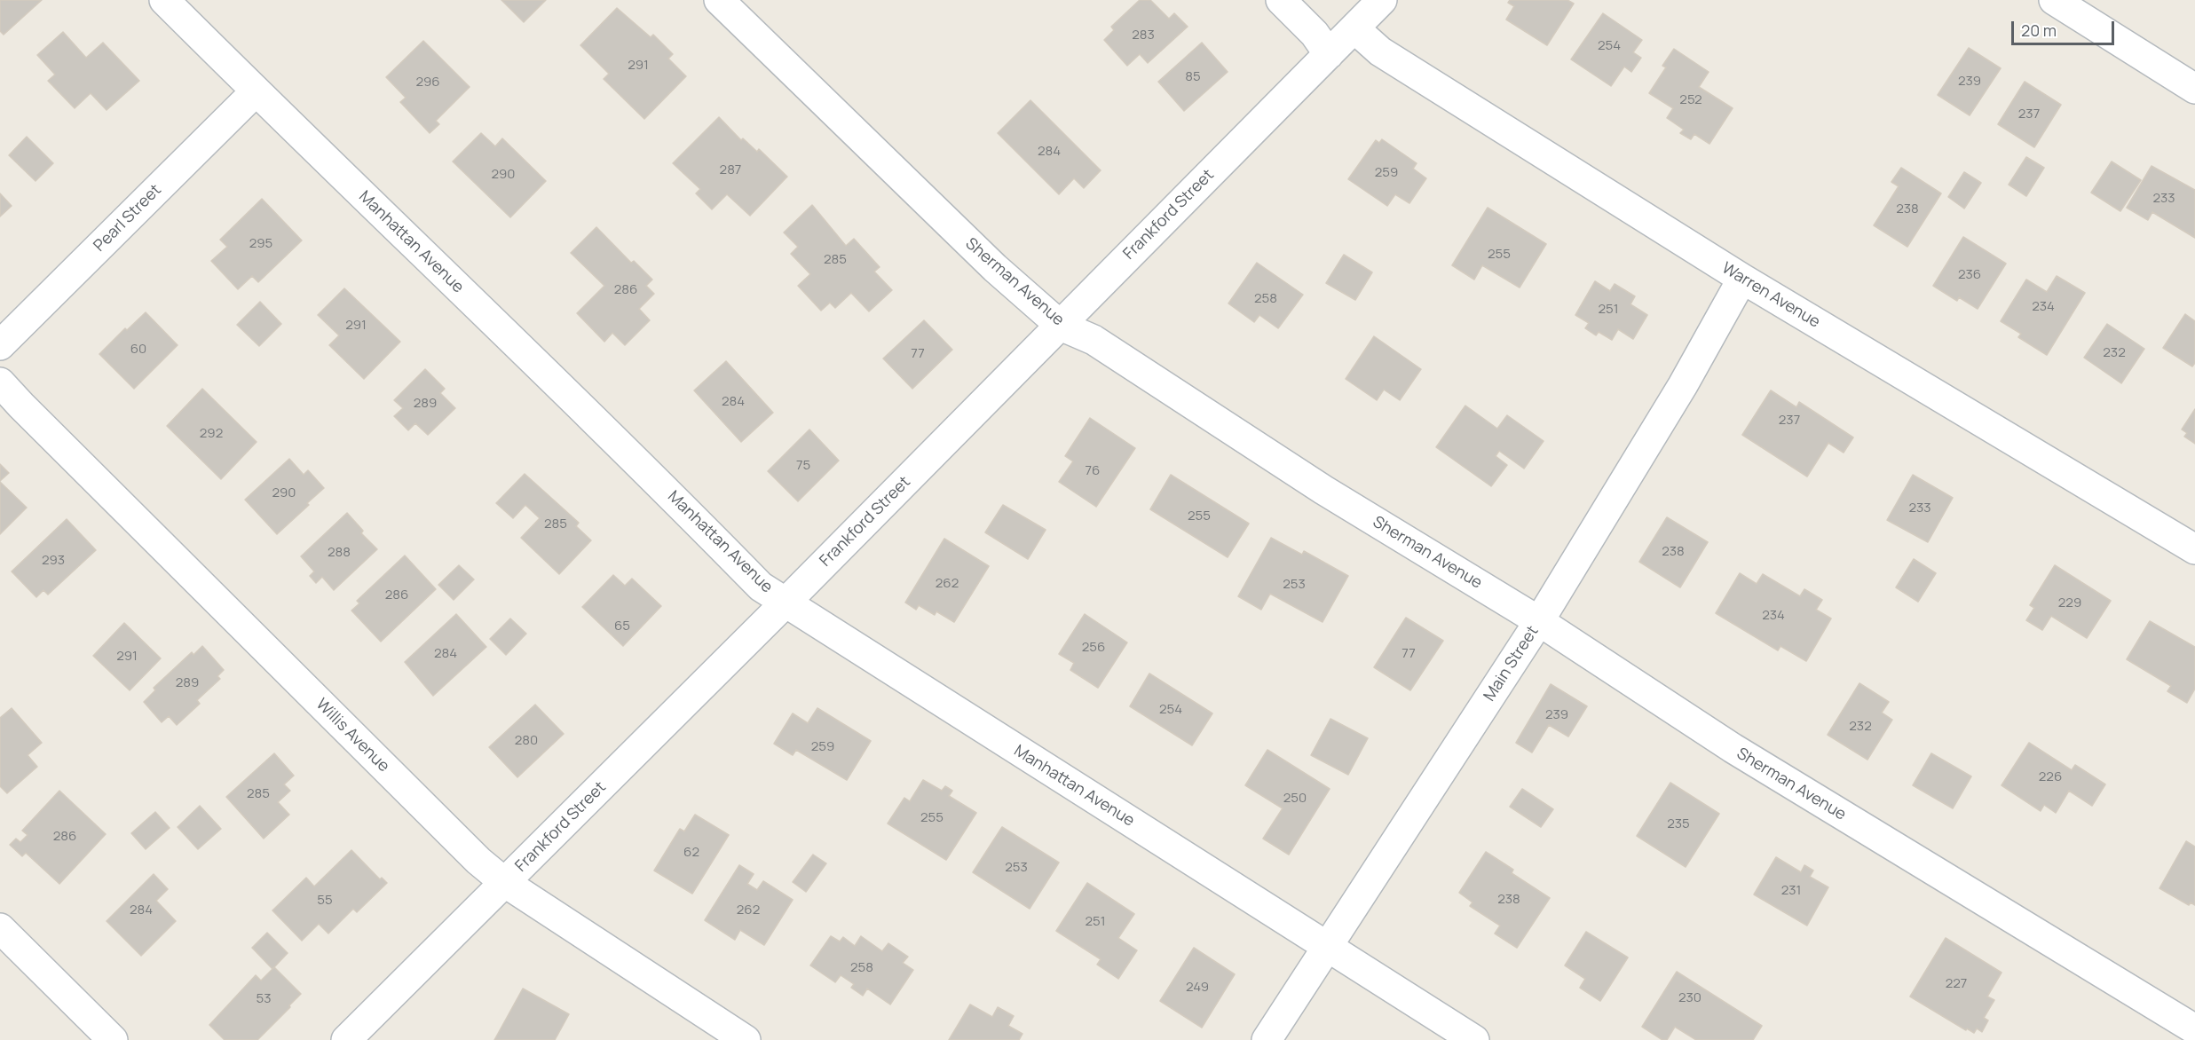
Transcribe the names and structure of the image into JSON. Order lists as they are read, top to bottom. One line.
{"streets":{"street":["Frankford Street","Pearl Street","Manhattan Avenue","Sherman Avenue","Warren Avenue","Main Street","Willis Avenue"]},"crossings":[["Frankford Street","Manhattan Avenue"],["Frankford Street","Sherman Avenue"],["Frankford Street","Warren Avenue"],["Frankford Street","Willis Avenue"],["Pearl Street","Manhattan Avenue"],["Manhattan Avenue","Main Street"],["Sherman Avenue","Main Street"],["Warren Avenue","Main Street"]],"house_numbers":["283","254","291","85","239","296","252","237","284","287","259","290","233","238","295","255","285","236","286","258","234","251","291","60","232","77","284","289","237","292","75","76","290","233","255","285","238","288","293","262","253","286","229","234","65","256","284","77","291","289","254","239","232","280","259","226","285","250","255","235","286","62","253","231","238","55","284","262","251","258","227","249","230","53"],"scale_bar":"20 m"}
